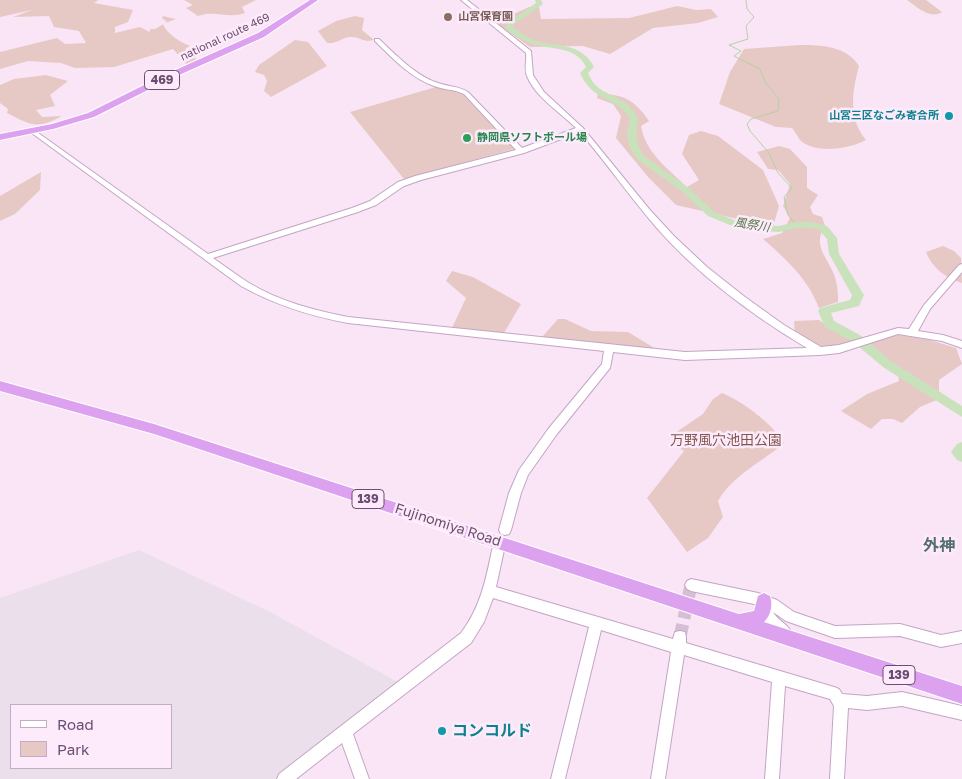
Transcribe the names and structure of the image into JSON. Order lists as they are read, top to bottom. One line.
{"streets":{"highway":["national route 469","469","139","Fujinomiya Road"]},"crossings":[["139","Fujinomiya Road"]],"districts":["外神"],"water":["風祭川"],"parks":["万野風穴池田公園"],"places":["山宮保育園","山宮三区なごみ寄合所","静岡県ソフトボール場","コンコルド"],"legend":["Road","Park"]}
